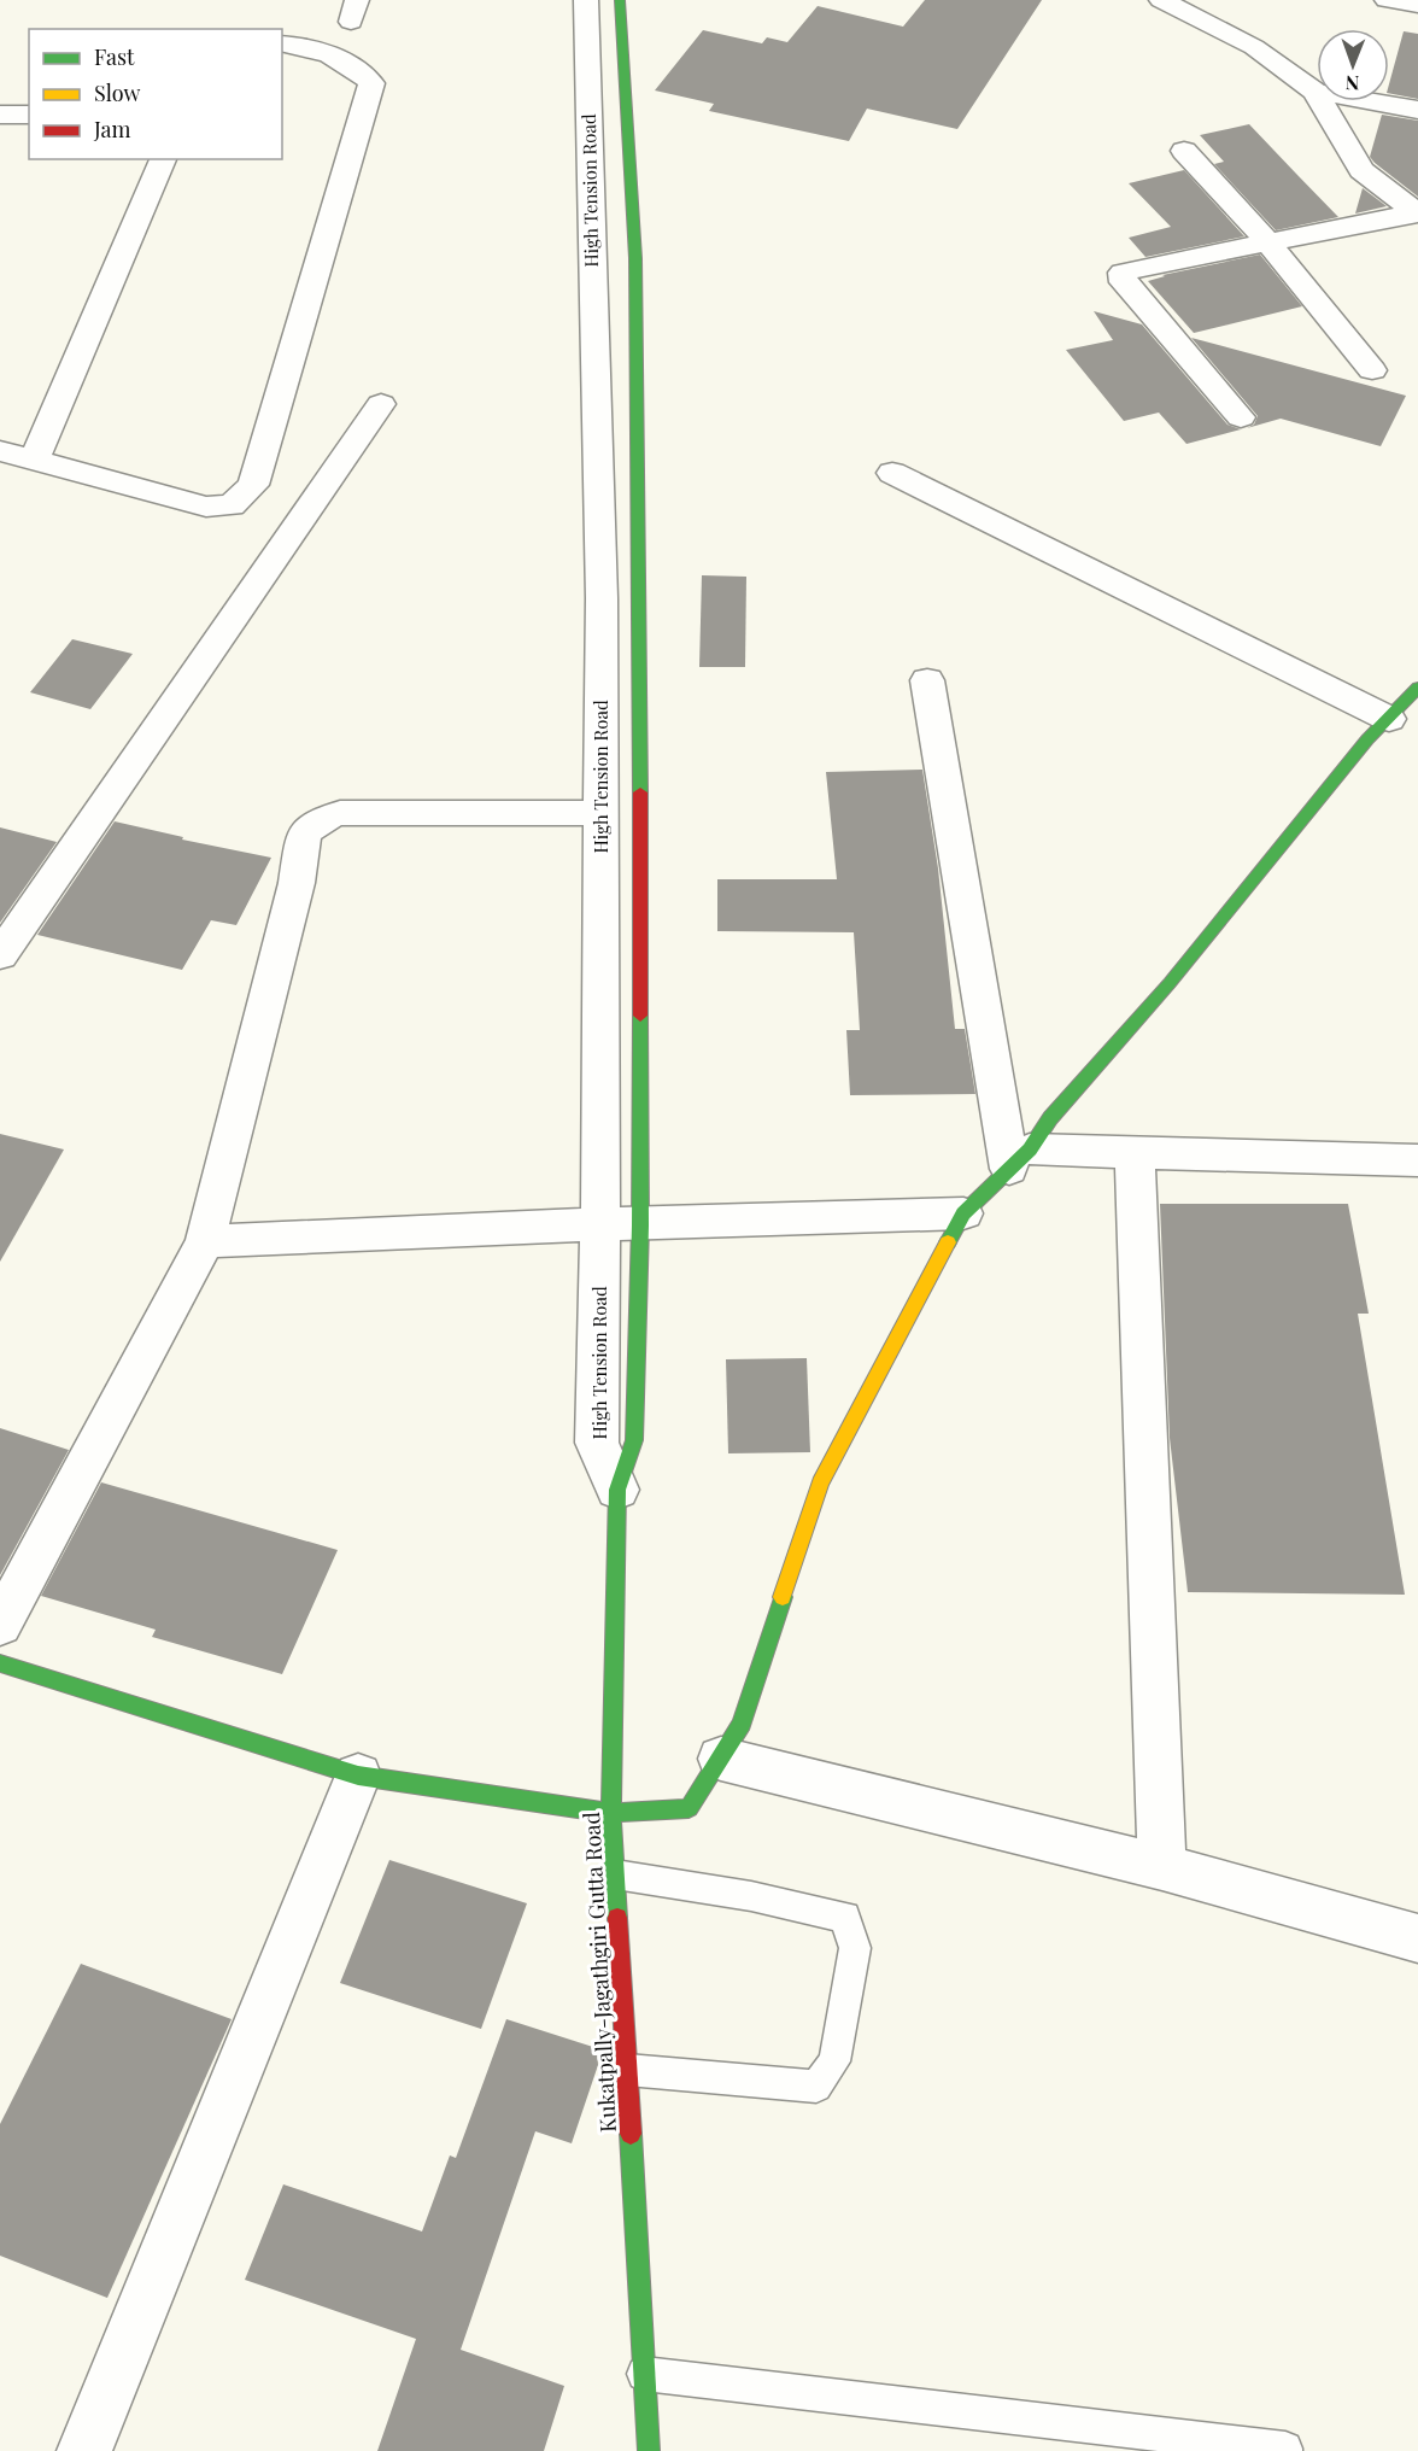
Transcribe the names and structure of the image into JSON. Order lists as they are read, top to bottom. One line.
{"streets":{"street":["High Tension Road","Kukatpally-Jagathgiri Gutta Road"]},"crossings":[["High Tension Road","Kukatpally-Jagathgiri Gutta Road"]],"legend":["Fast","Slow","Jam"],"north":"bottom"}
